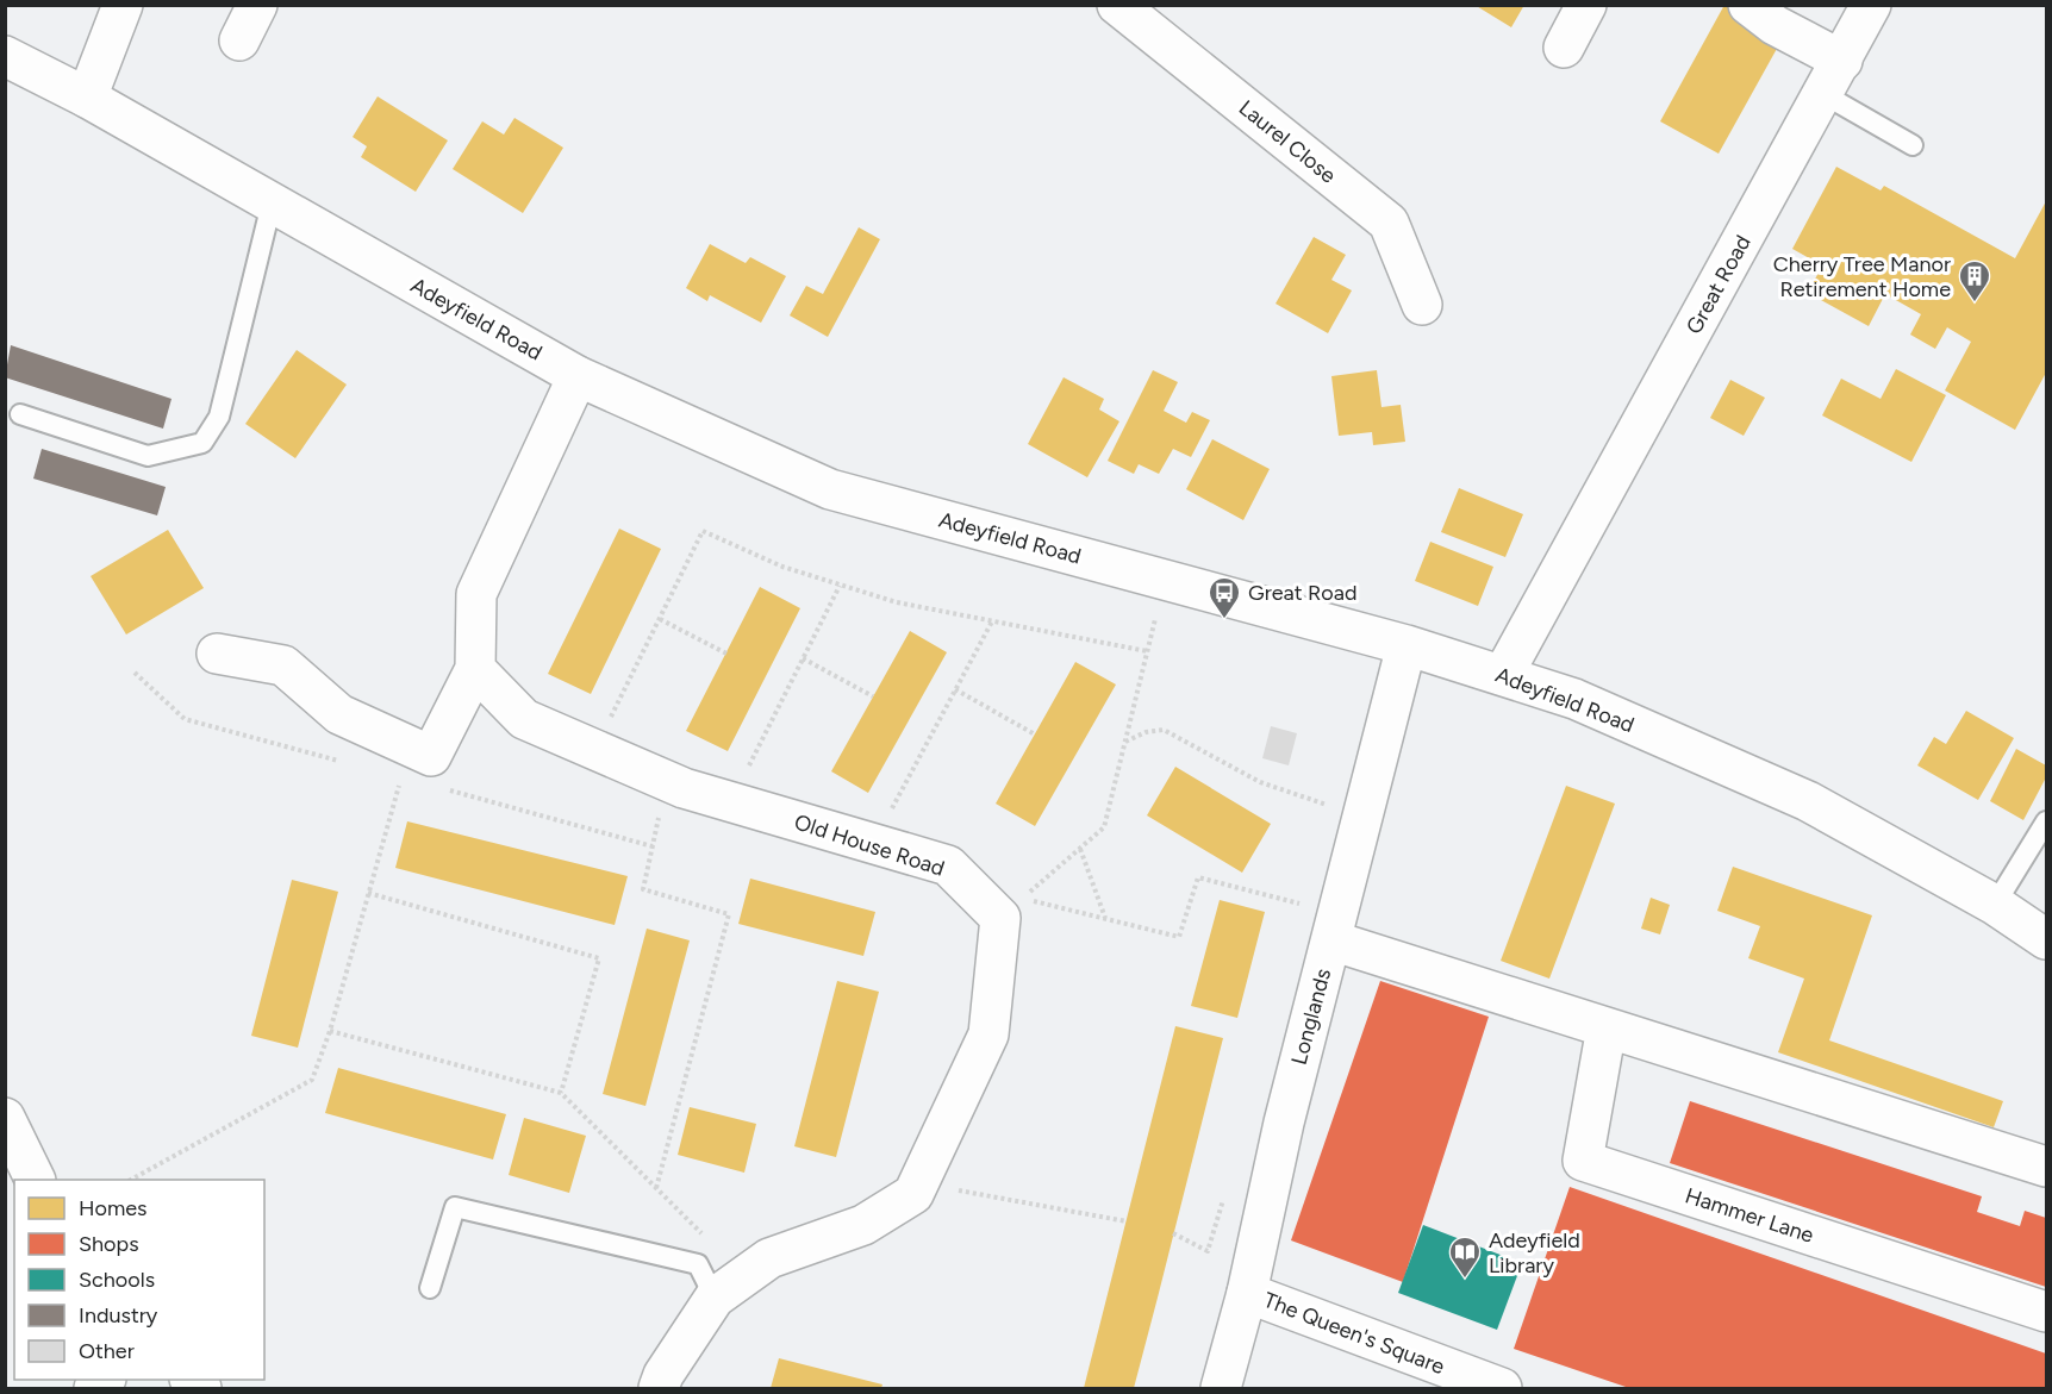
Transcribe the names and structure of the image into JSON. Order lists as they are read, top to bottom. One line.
{"streets":{"street":["Laurel Close","Great Road","Adeyfield Road","Old House Road","Longlands","Hammer Lane","The Queen's Square"]},"crossings":[["Great Road","Adeyfield Road"],["Adeyfield Road","Longlands"],["Longlands","The Queen's Square"]],"places":{"building":["Cherry Tree Manor Retirement Home"],"bus stop":["Great Road"],"library":["Adeyfield Library"]},"legend":["Homes","Shops","Schools","Industry","Other"]}
